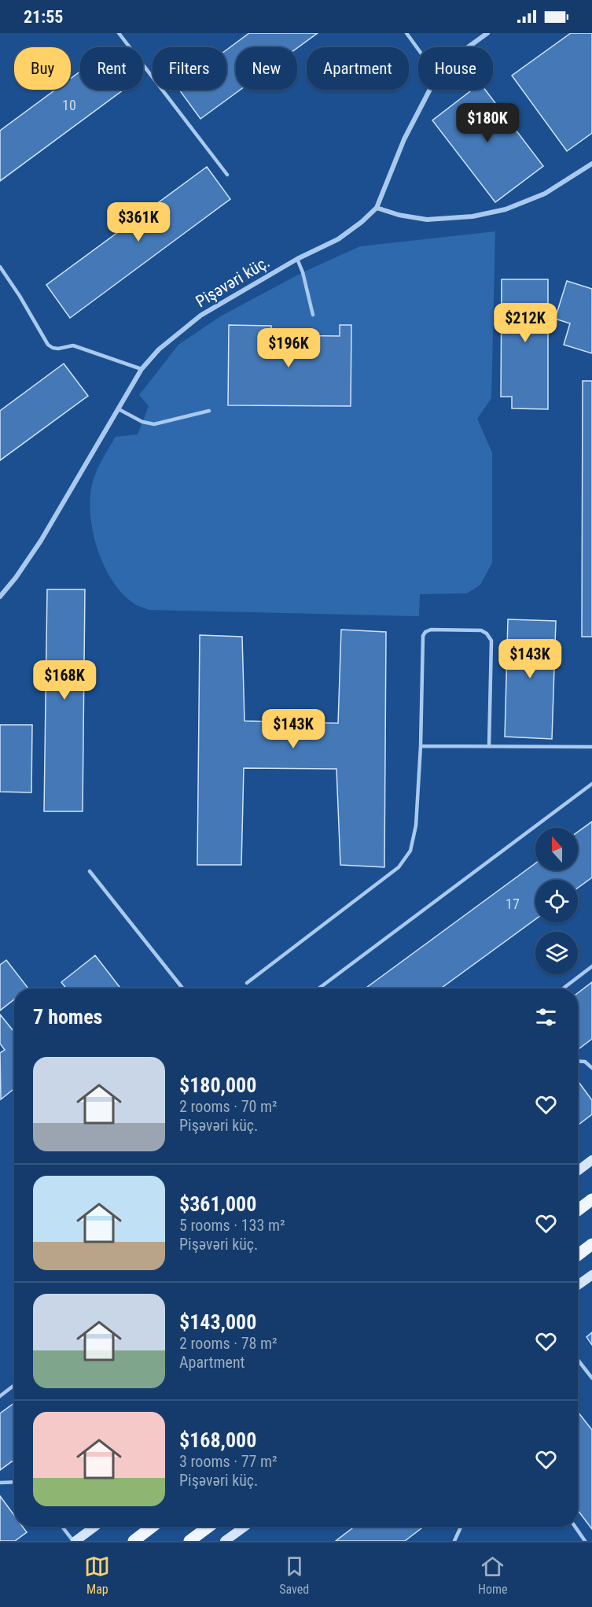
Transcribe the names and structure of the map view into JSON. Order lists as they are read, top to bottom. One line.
{"streets":{"street":["Pişəvəri küç."]},"house_numbers":["10","17"],"north":"top","page":{"status":"21:55","chip":["Buy","Rent","Filters","New","Apartment","House"],"price":["$180K","$361K","$212K","$196K","$143K","$168K","$143K"],"heading":"7 homes","list":[{"name":"$180,000","note":"2 rooms · 70 m² · Pişəvəri küç."},{"name":"$361,000","note":"5 rooms · 133 m² · Pişəvəri küç."},{"name":"$143,000","note":"2 rooms · 78 m² · Apartment"},{"name":"$168,000","note":"3 rooms · 77 m² · Pişəvəri küç."}],"tabs":["Map","Saved","Home"]}}
